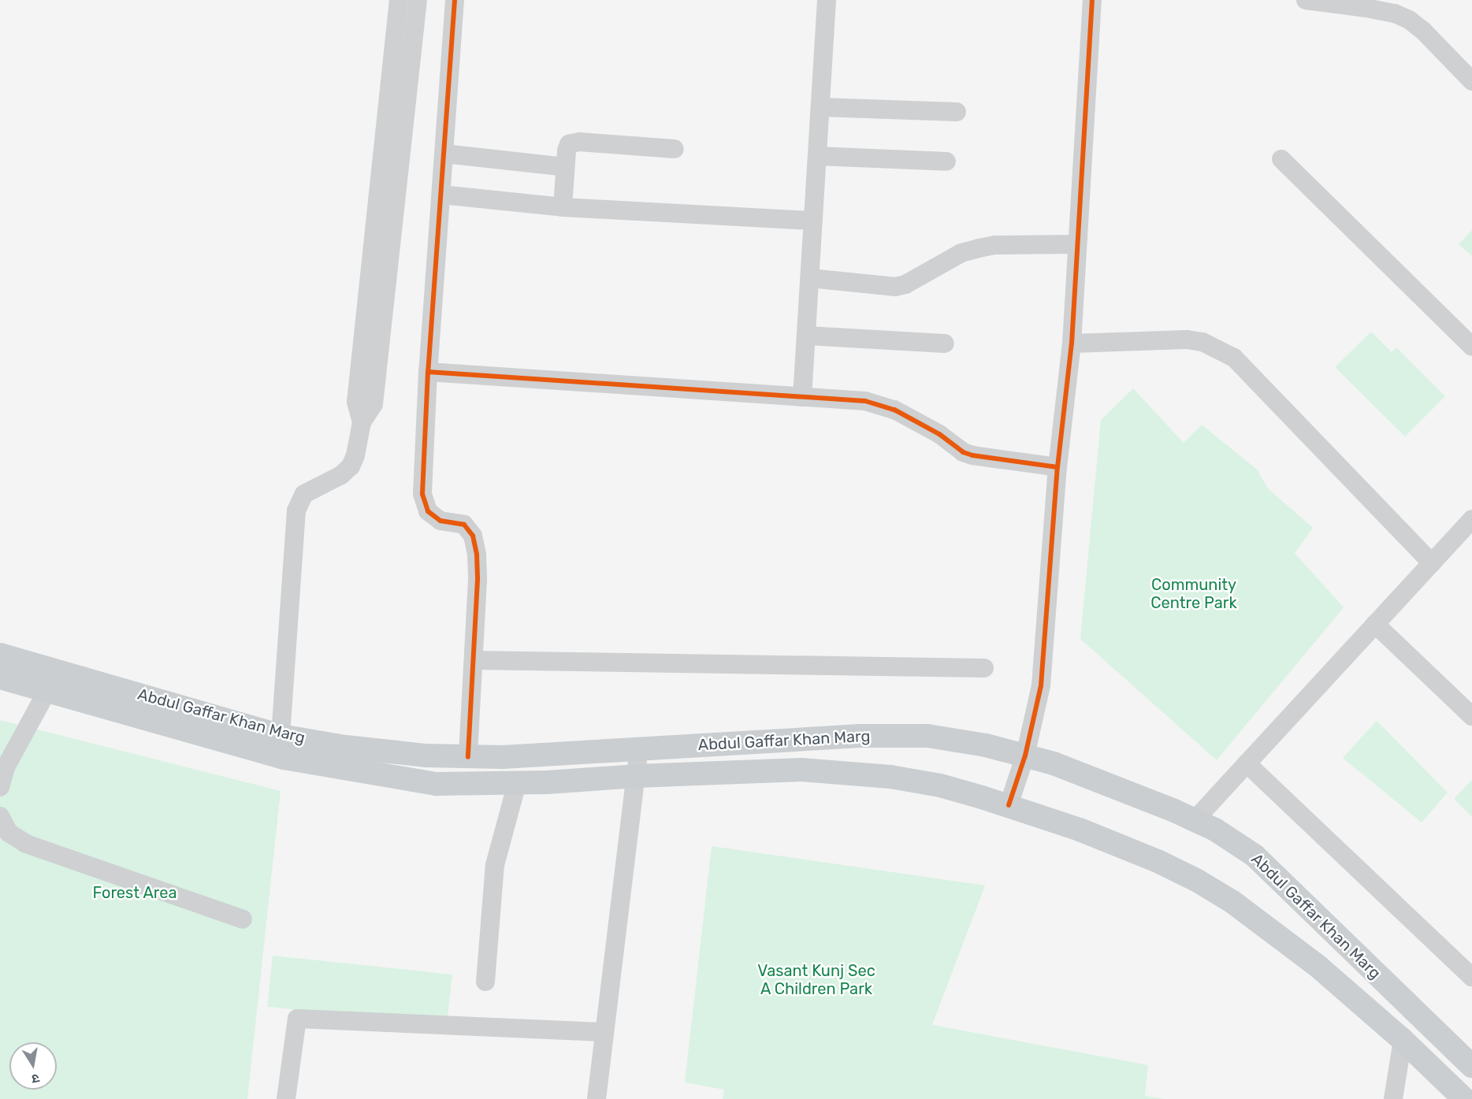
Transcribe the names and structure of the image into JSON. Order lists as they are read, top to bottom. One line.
{"streets":{"main road":["Abdul Gaffar Khan Marg"]},"parks":["Community Centre Park","Forest Area","Vasant Kunj Sec A Children Park"],"north":"bottom"}
